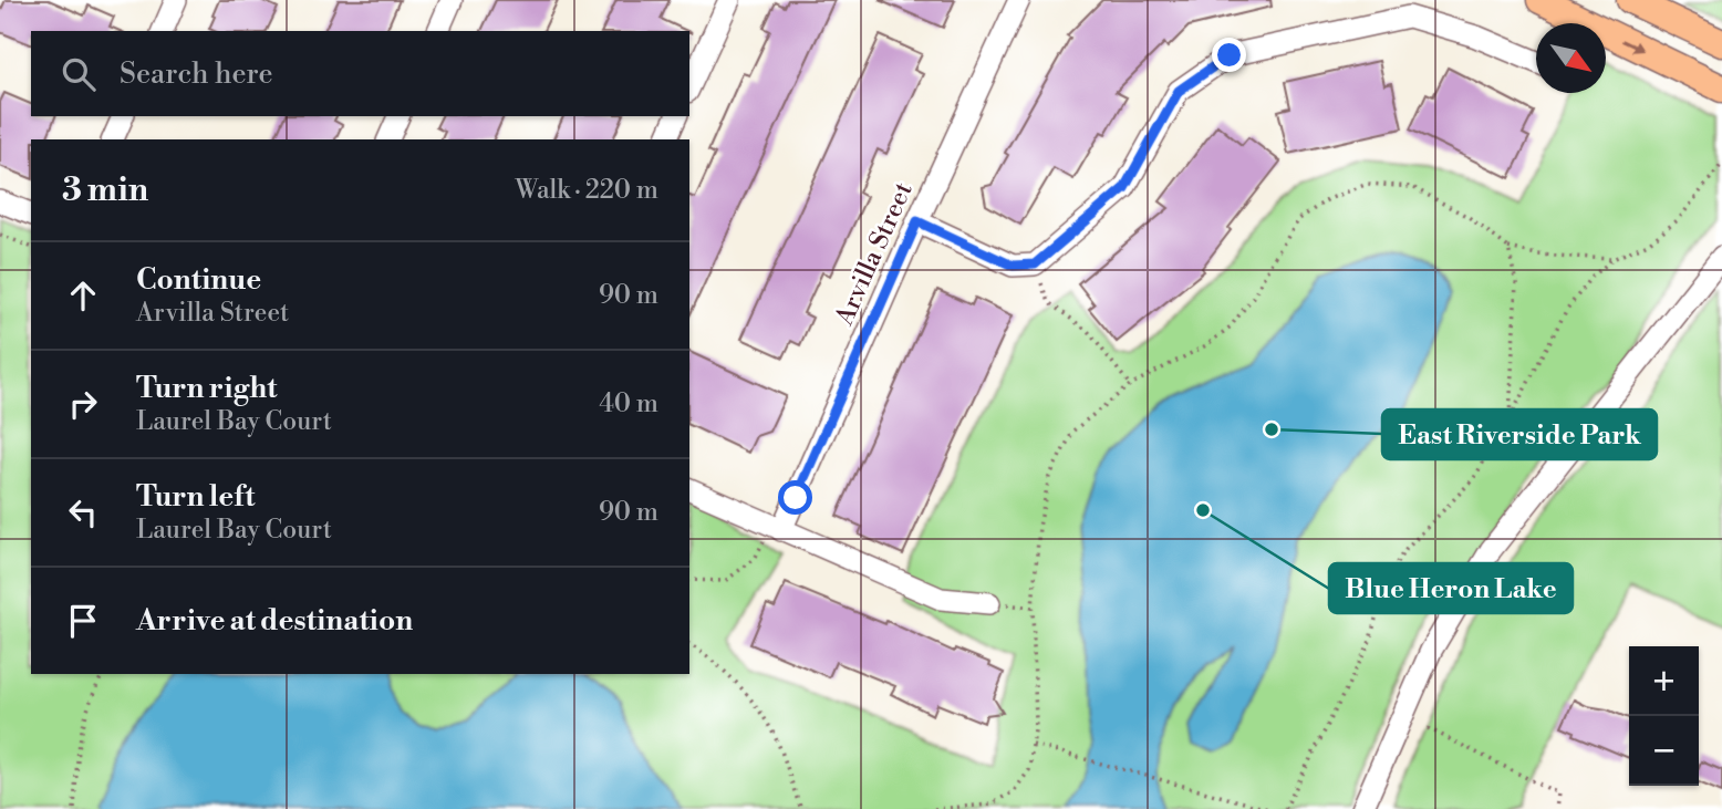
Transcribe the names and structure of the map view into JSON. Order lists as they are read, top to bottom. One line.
{"streets":{"street":["Arvilla Street"]},"places":["East Riverside Park","Blue Heron Lake"],"north":"bottom right","page":{"search":"Search here","heading":["3 min","Walk · 220 m"],"list":[["Continue","Arvilla Street","90 m"],["Turn right","Laurel Bay Court","40 m"],["Turn left","Laurel Bay Court","90 m"],"Arrive at destination"],"map_buttons":["+","−"]}}
